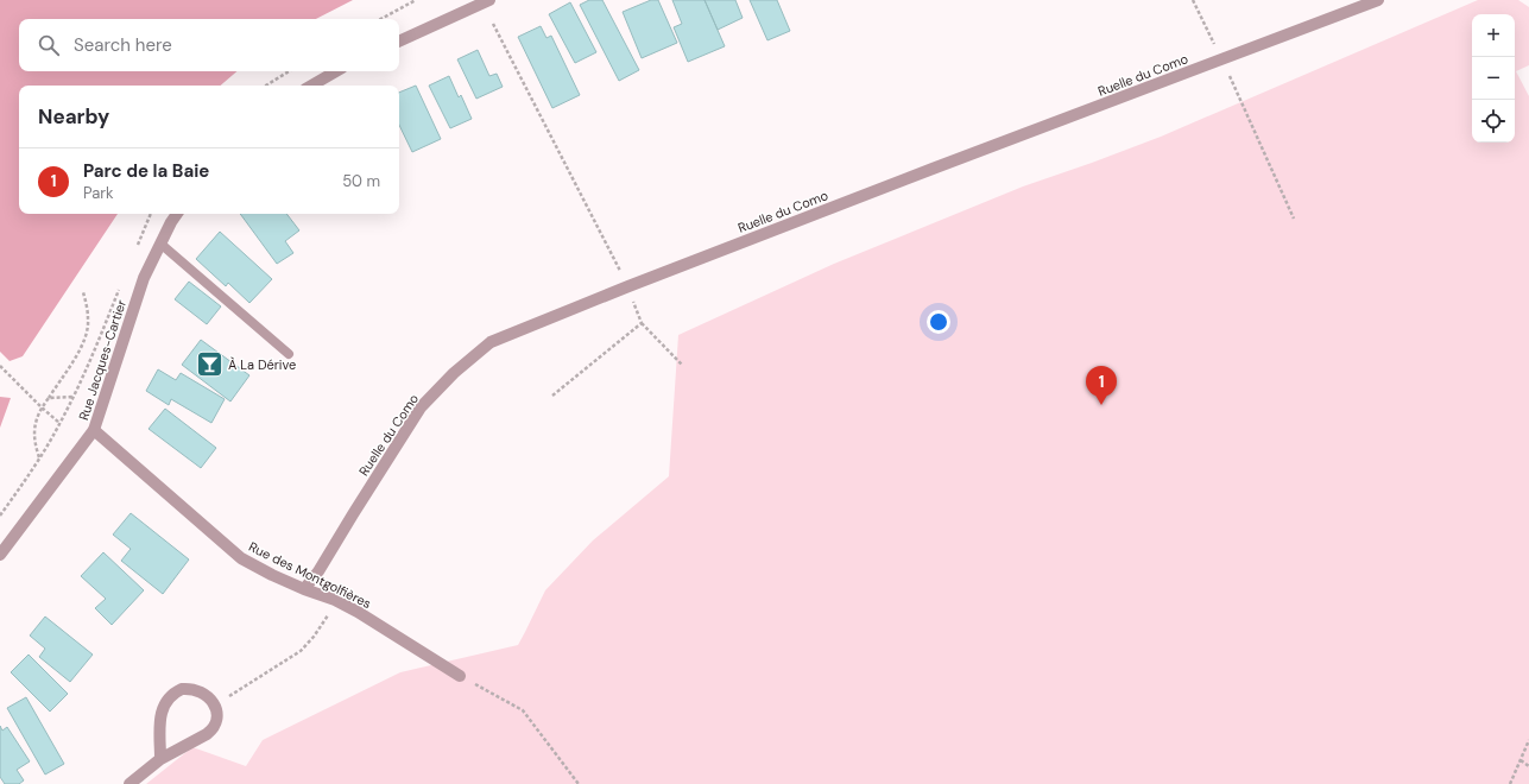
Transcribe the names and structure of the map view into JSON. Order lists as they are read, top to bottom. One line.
{"streets":{"street":["Ruelle du Como","Rue Jacques-Cartier","Rue des Montgolfières"]},"crossings":[["Ruelle du Como","Rue des Montgolfières"],["Rue Jacques-Cartier","Rue des Montgolfières"]],"places":{"bar":["À La Dérive"]},"page":{"map_buttons":["+","−"],"search":"Search here","heading":"Nearby","list":[{"mark":"1","name":"Parc de la Baie","note":"Park","value":"50 m"}],"pins":"1"}}
